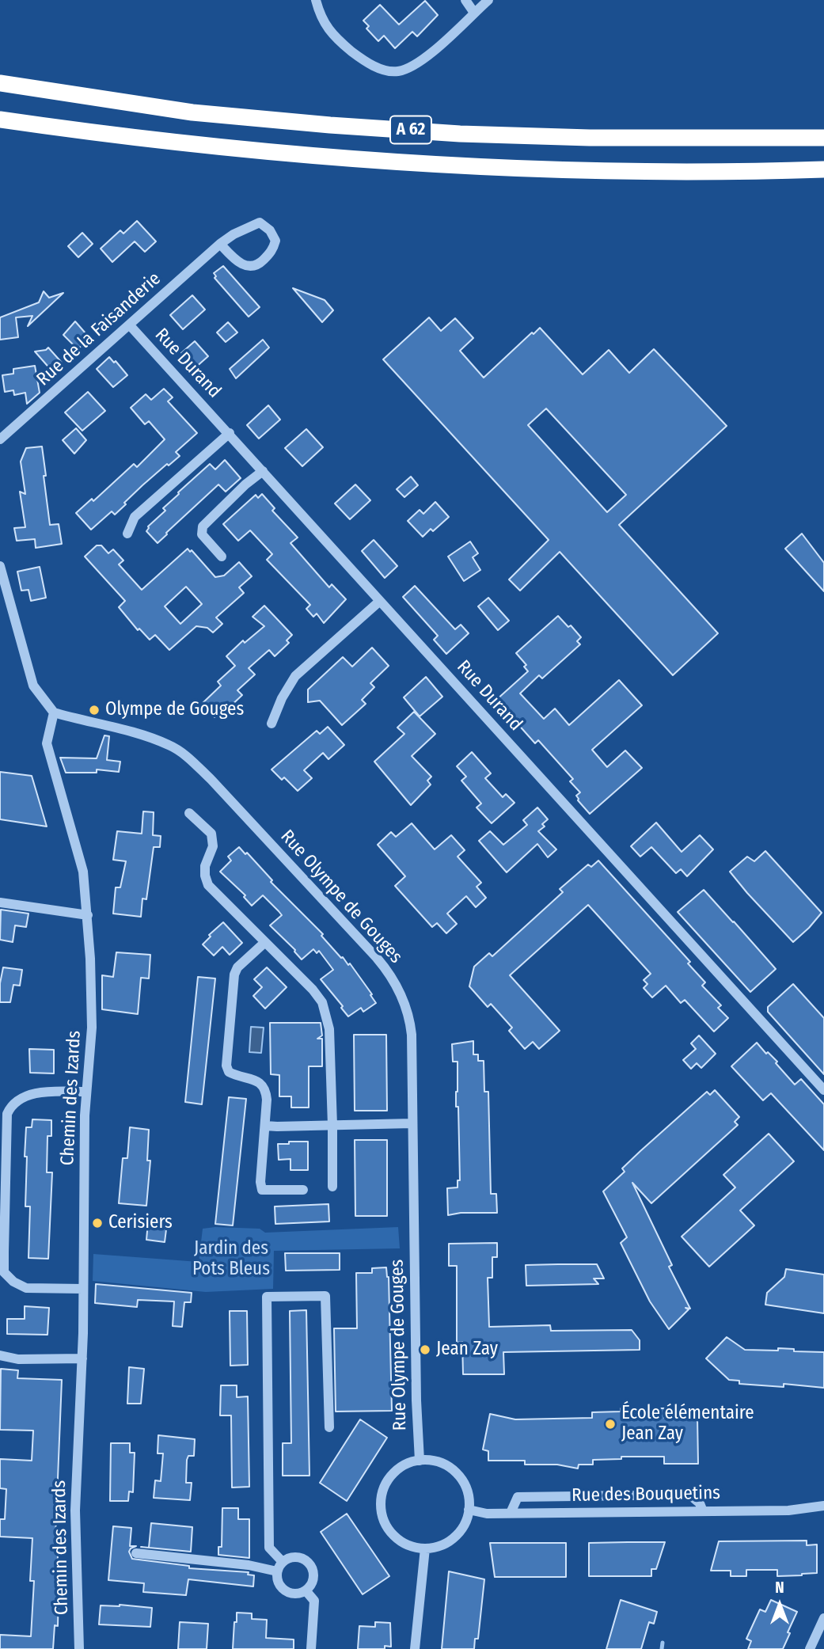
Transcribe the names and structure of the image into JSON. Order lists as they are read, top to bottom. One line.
{"streets":{"highway":["A 62"],"street":["Rue de la Faisanderie","Rue Durand","Rue Olympe de Gouges","Chemin des Izards","Rue des Bouquetins"]},"crossings":[["Rue de la Faisanderie","Rue Durand"],["Rue Olympe de Gouges","Chemin des Izards"],["Rue Olympe de Gouges","Rue des Bouquetins"]],"parks":["Jardin des Pots Bleus"],"places":["Olympe de Gouges","Cerisiers","Jean Zay","École élémentaire Jean Zay"],"north":"top"}
